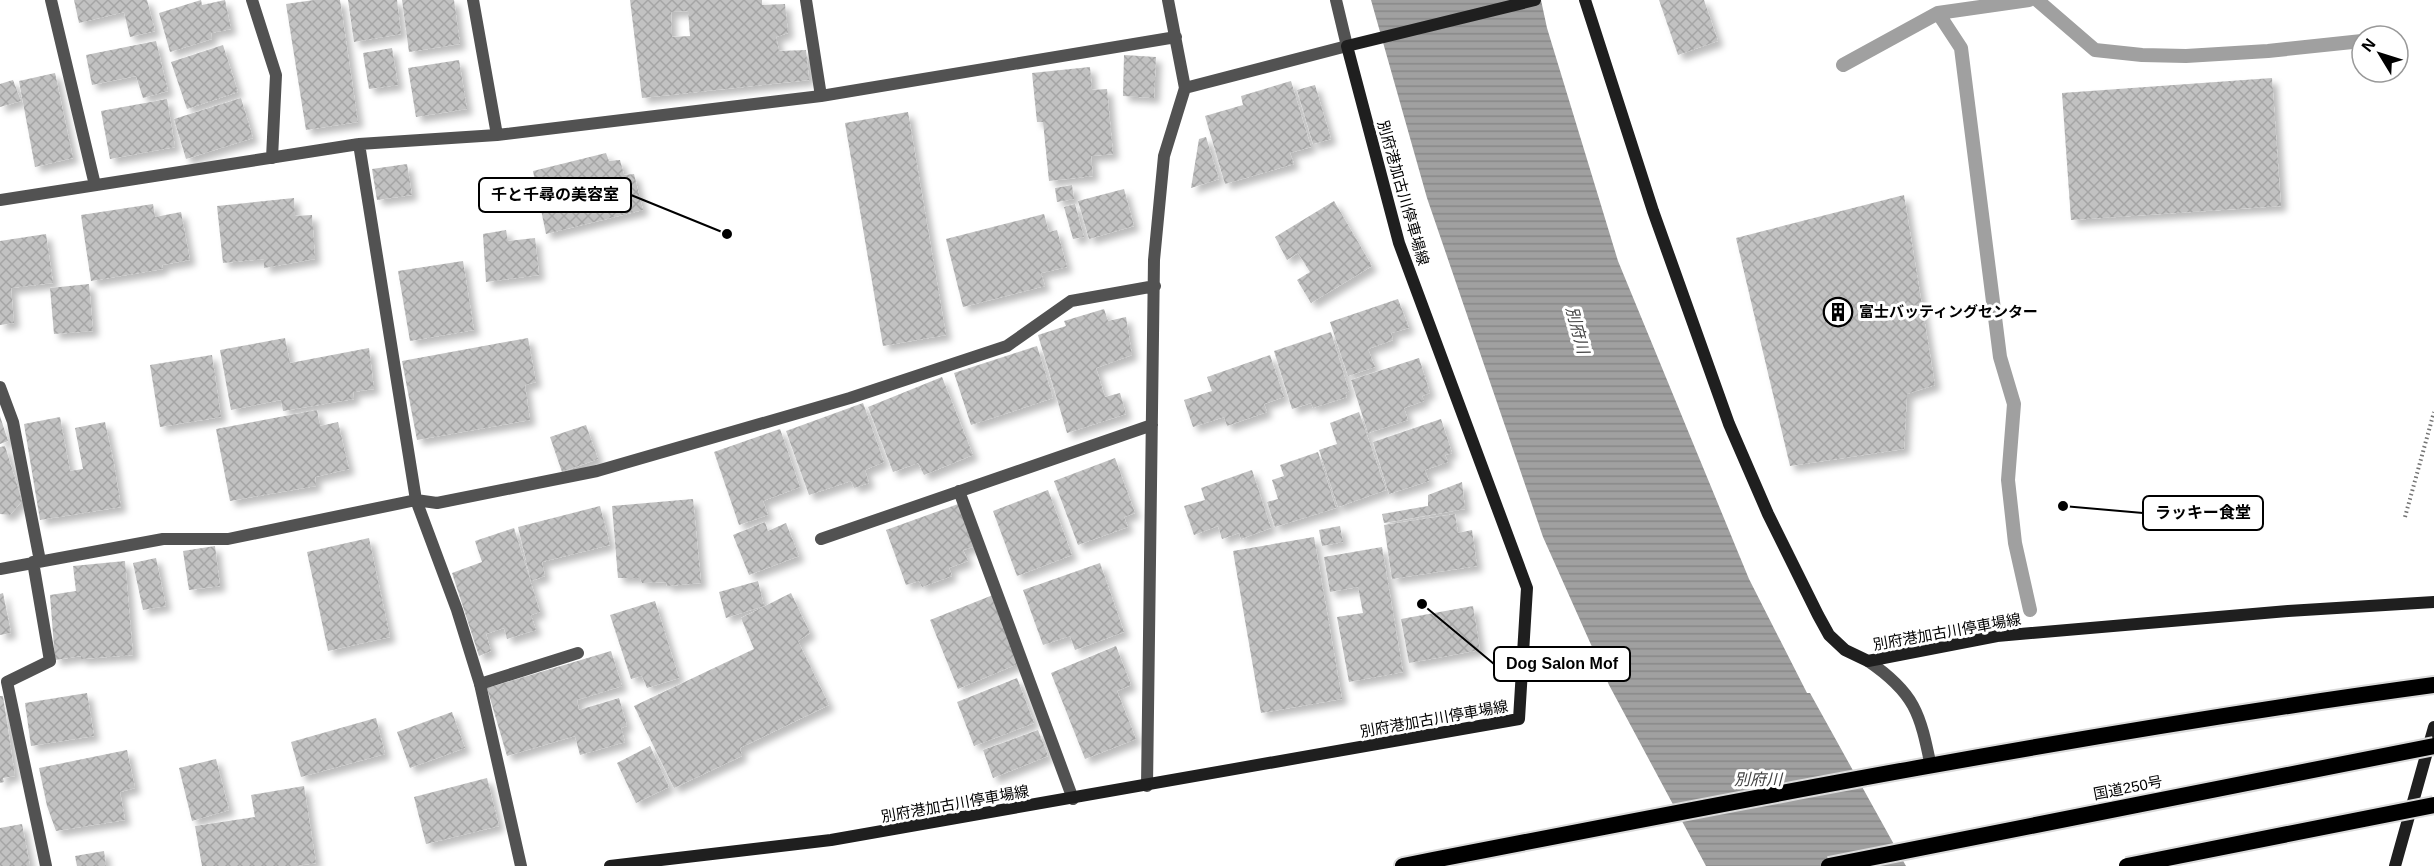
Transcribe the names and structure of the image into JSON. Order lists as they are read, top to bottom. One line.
{"streets":{"highway":["国道250号"],"main road":["別府港加古川停車場線"]},"water":["別府川"],"places":{"other":["千と千尋の美容室","ラッキー食堂","Dog Salon Mof"],"building":["富士バッティングセンター"]},"north":"top left"}
